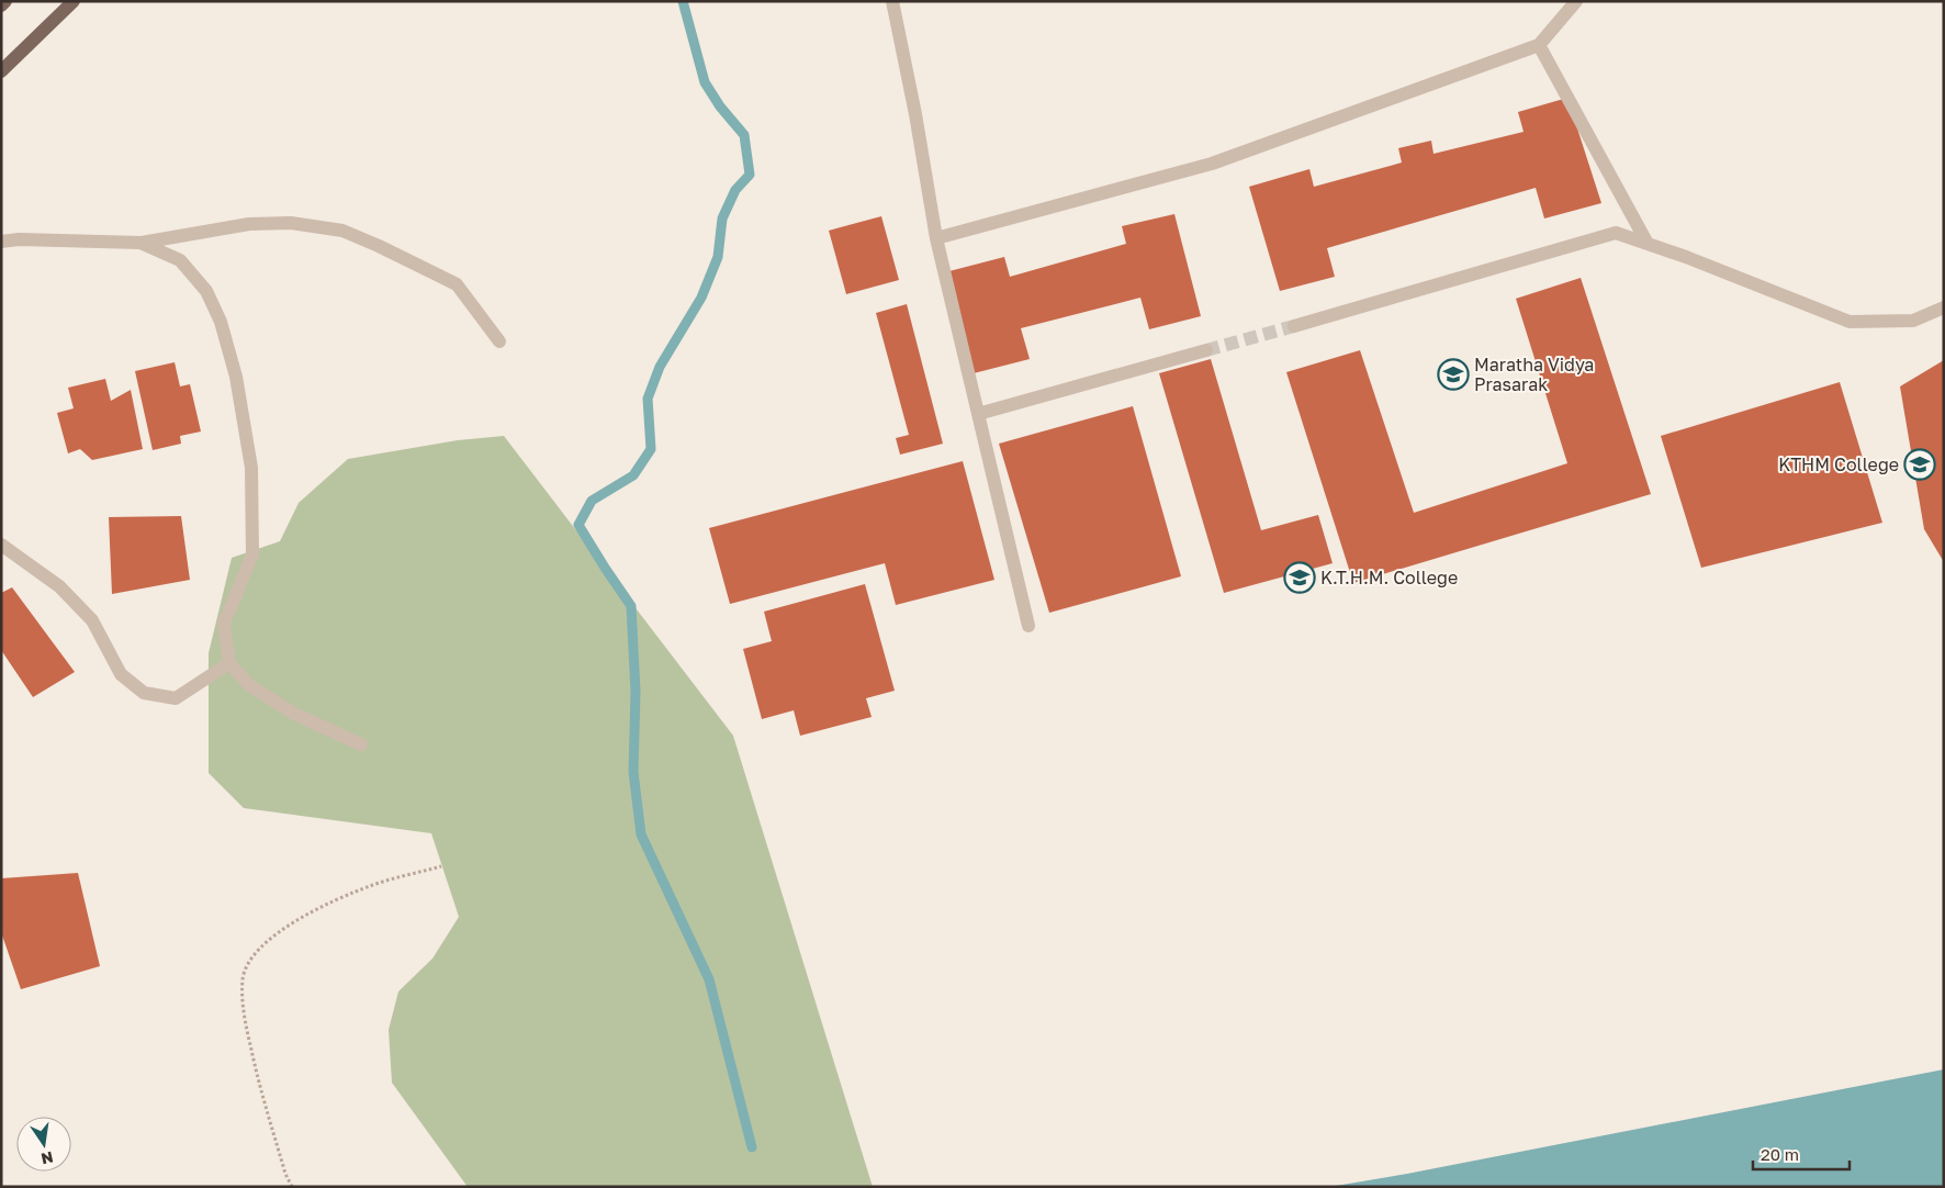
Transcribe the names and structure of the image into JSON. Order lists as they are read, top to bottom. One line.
{"places":{"school or university":["Maratha Vidya Prasarak","KTHM College","K.T.H.M. College"]},"scale_bar":"20 m","north":"bottom"}
